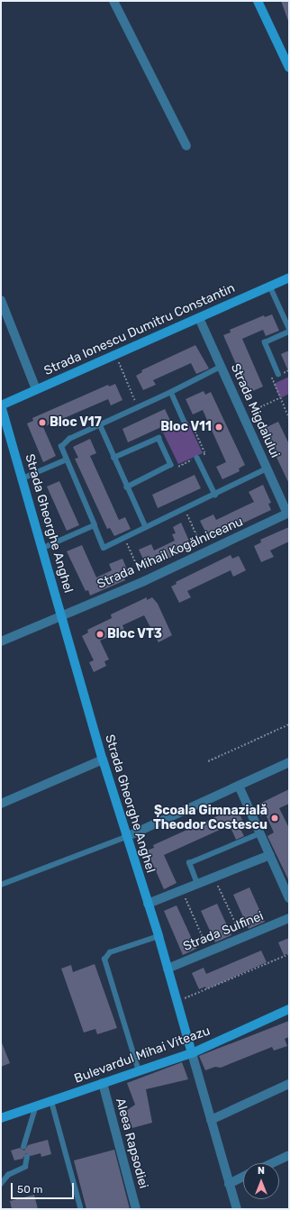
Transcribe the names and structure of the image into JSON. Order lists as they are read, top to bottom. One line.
{"streets":{"street":["Strada Ionescu Dumitru Constantin","Strada Migdalului","Strada Gheorghe Anghel","Strada Mihail Kogălniceanu","Strada Sulfinei","Bulevardul Mihai Viteazu","Aleea Rapsodiei"]},"crossings":[["Strada Ionescu Dumitru Constantin","Strada Migdalului"],["Strada Ionescu Dumitru Constantin","Strada Gheorghe Anghel"],["Strada Migdalului","Strada Mihail Kogălniceanu"],["Strada Gheorghe Anghel","Strada Mihail Kogălniceanu"],["Strada Gheorghe Anghel","Strada Sulfinei"],["Strada Gheorghe Anghel","Bulevardul Mihai Viteazu"],["Bulevardul Mihai Viteazu","Aleea Rapsodiei"]],"places":["Bloc V17","Bloc V11","Bloc VT3","Școala Gimnazială Theodor Costescu"],"scale_bar":"50 m","north":"top"}
